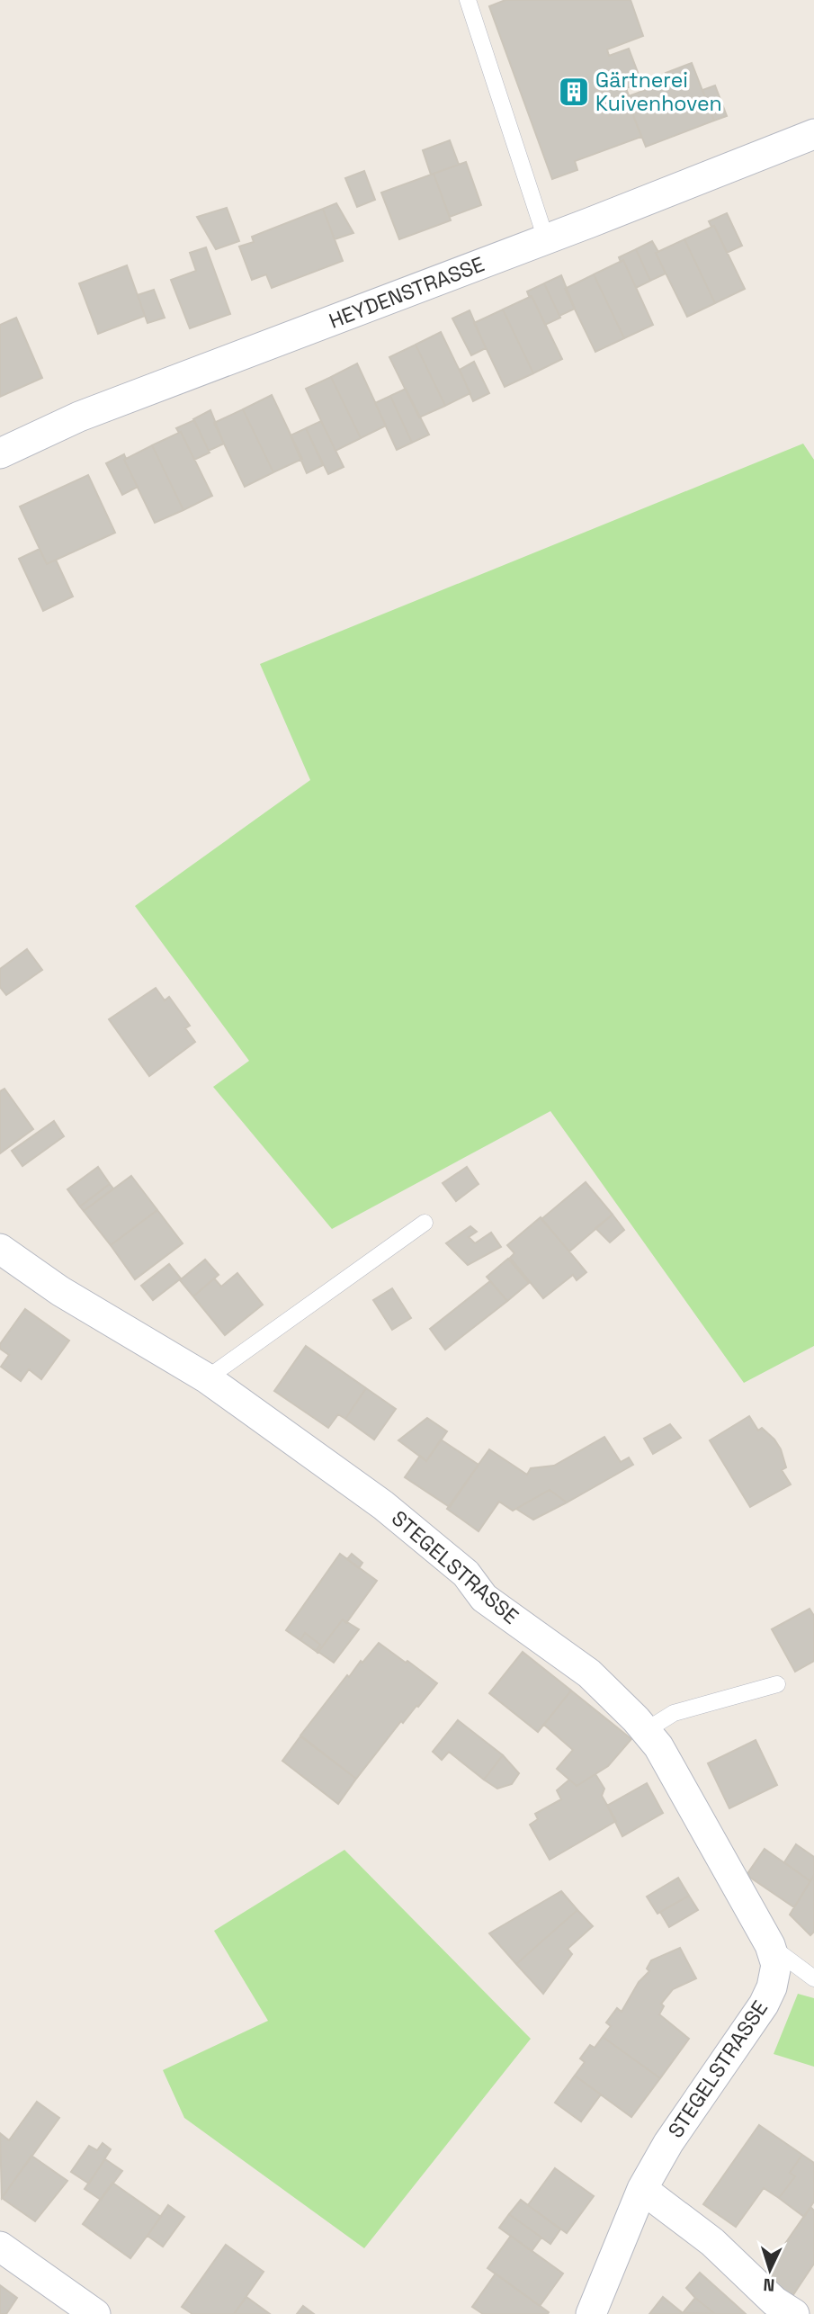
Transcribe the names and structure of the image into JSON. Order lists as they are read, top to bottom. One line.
{"streets":{"street":["HEYDENSTRASSE","STEGELSTRASSE"]},"places":{"building":["Gärtnerei Kuivenhoven"]},"north":"bottom"}
